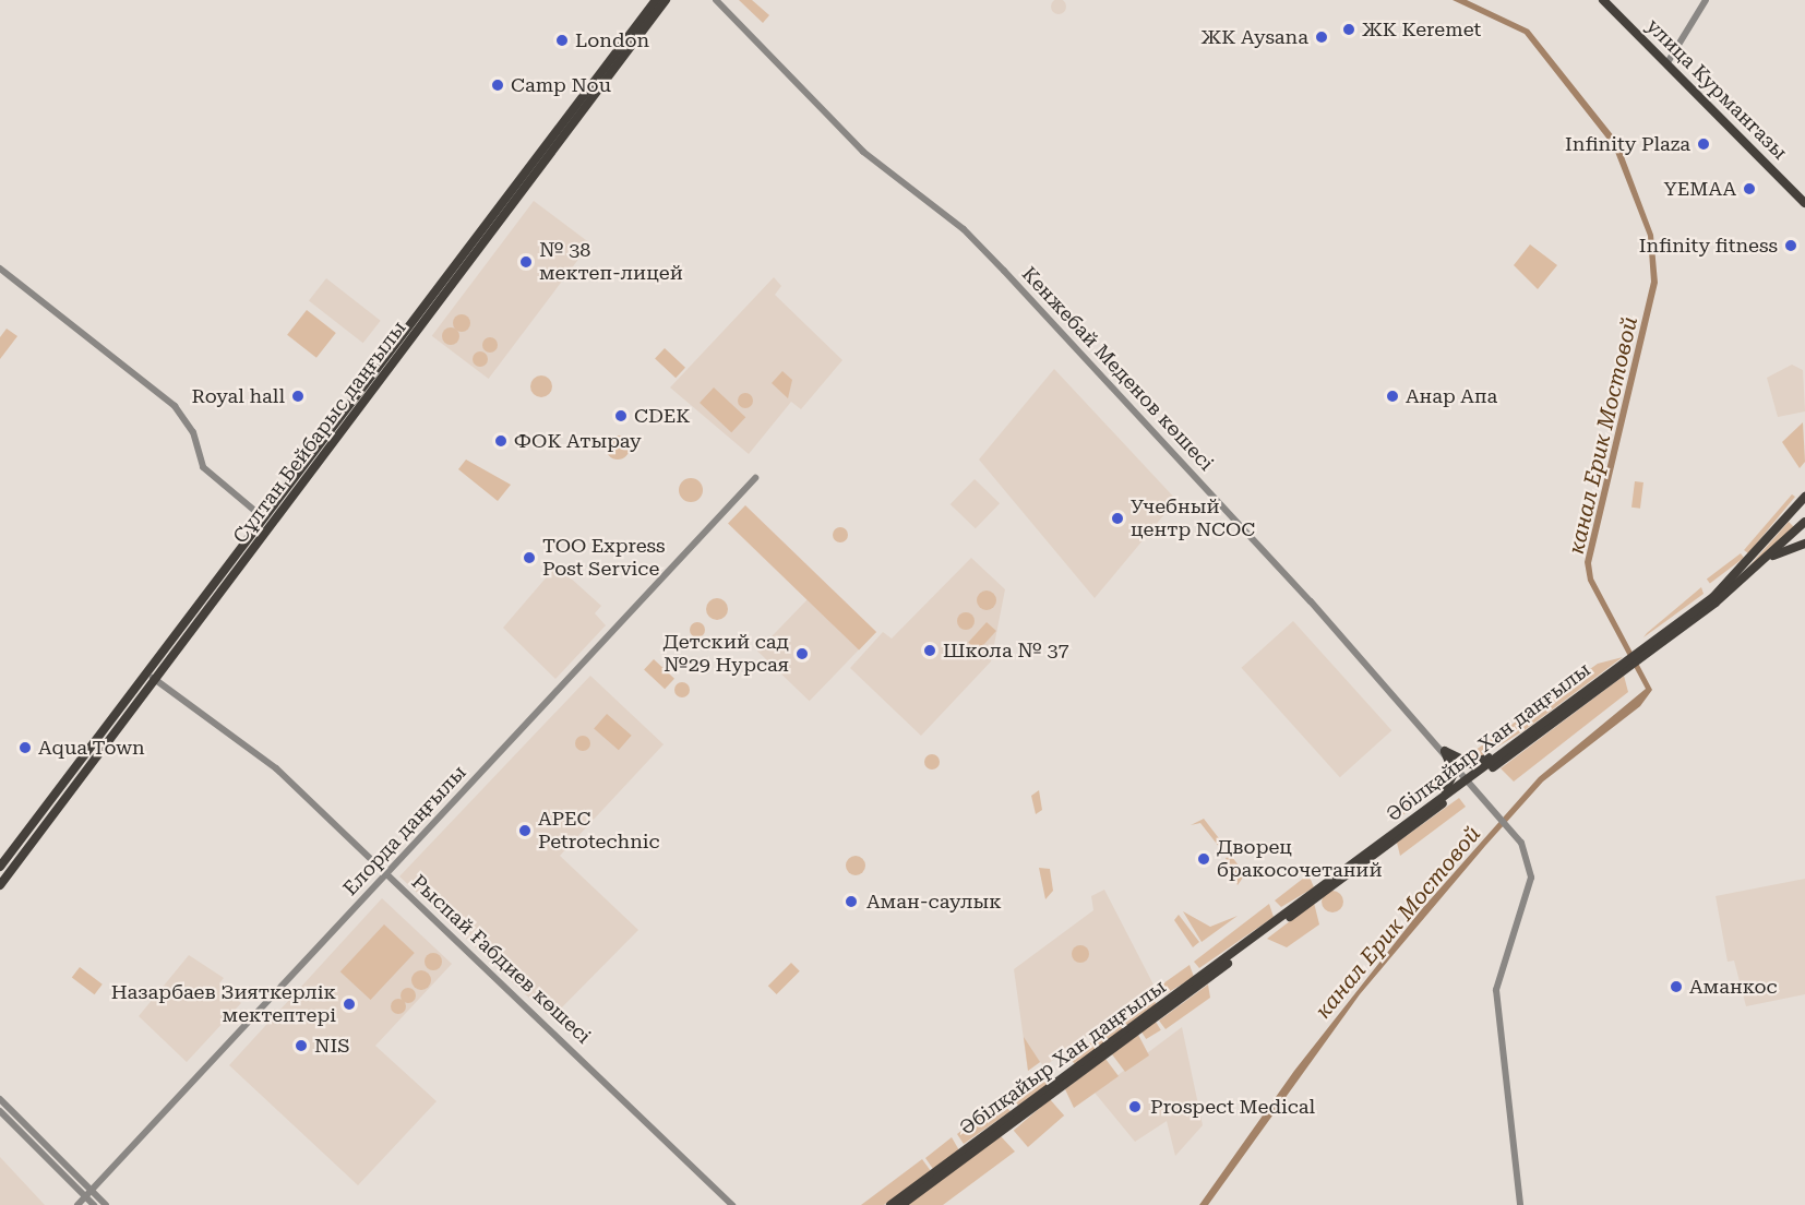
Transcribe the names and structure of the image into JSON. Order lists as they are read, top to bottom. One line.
{"streets":{"main road":["улица Курмангазы","Сұлтан Бейбарыс даңғылы","Әбілқайыр Хан даңғылы"],"street":["Кенжебай Меденов көшесі","Елорда даңғылы","Рыспай Ғабдиев көшесі"]},"crossings":[["Кенжебай Меденов көшесі","Әбілқайыр Хан даңғылы"],["Сұлтан Бейбарыс даңғылы","Рыспай Ғабдиев көшесі"],["Елорда даңғылы","Рыспай Ғабдиев көшесі"]],"water":["канал Ерик Мостовой"],"places":["ЖК Keremet","ЖК Aysana","London","Camp Nou","Infinity Plaza","YEMAA","Infinity fitness","№ 38 мектеп-лицей","Royal hall","Анар Апа","CDEK","ФОК Атырау","Учебный центр NCOC","ТОО Express Post Service","Школа № 37","Детский сад №29 Нурсая","Aqua Town","APEC Petrotechnic","Дворец бракосочетаний","Аман-саулык","Аманкос","Назарбаев Зияткерлік мектептері","NIS","Prospect Medical"]}
